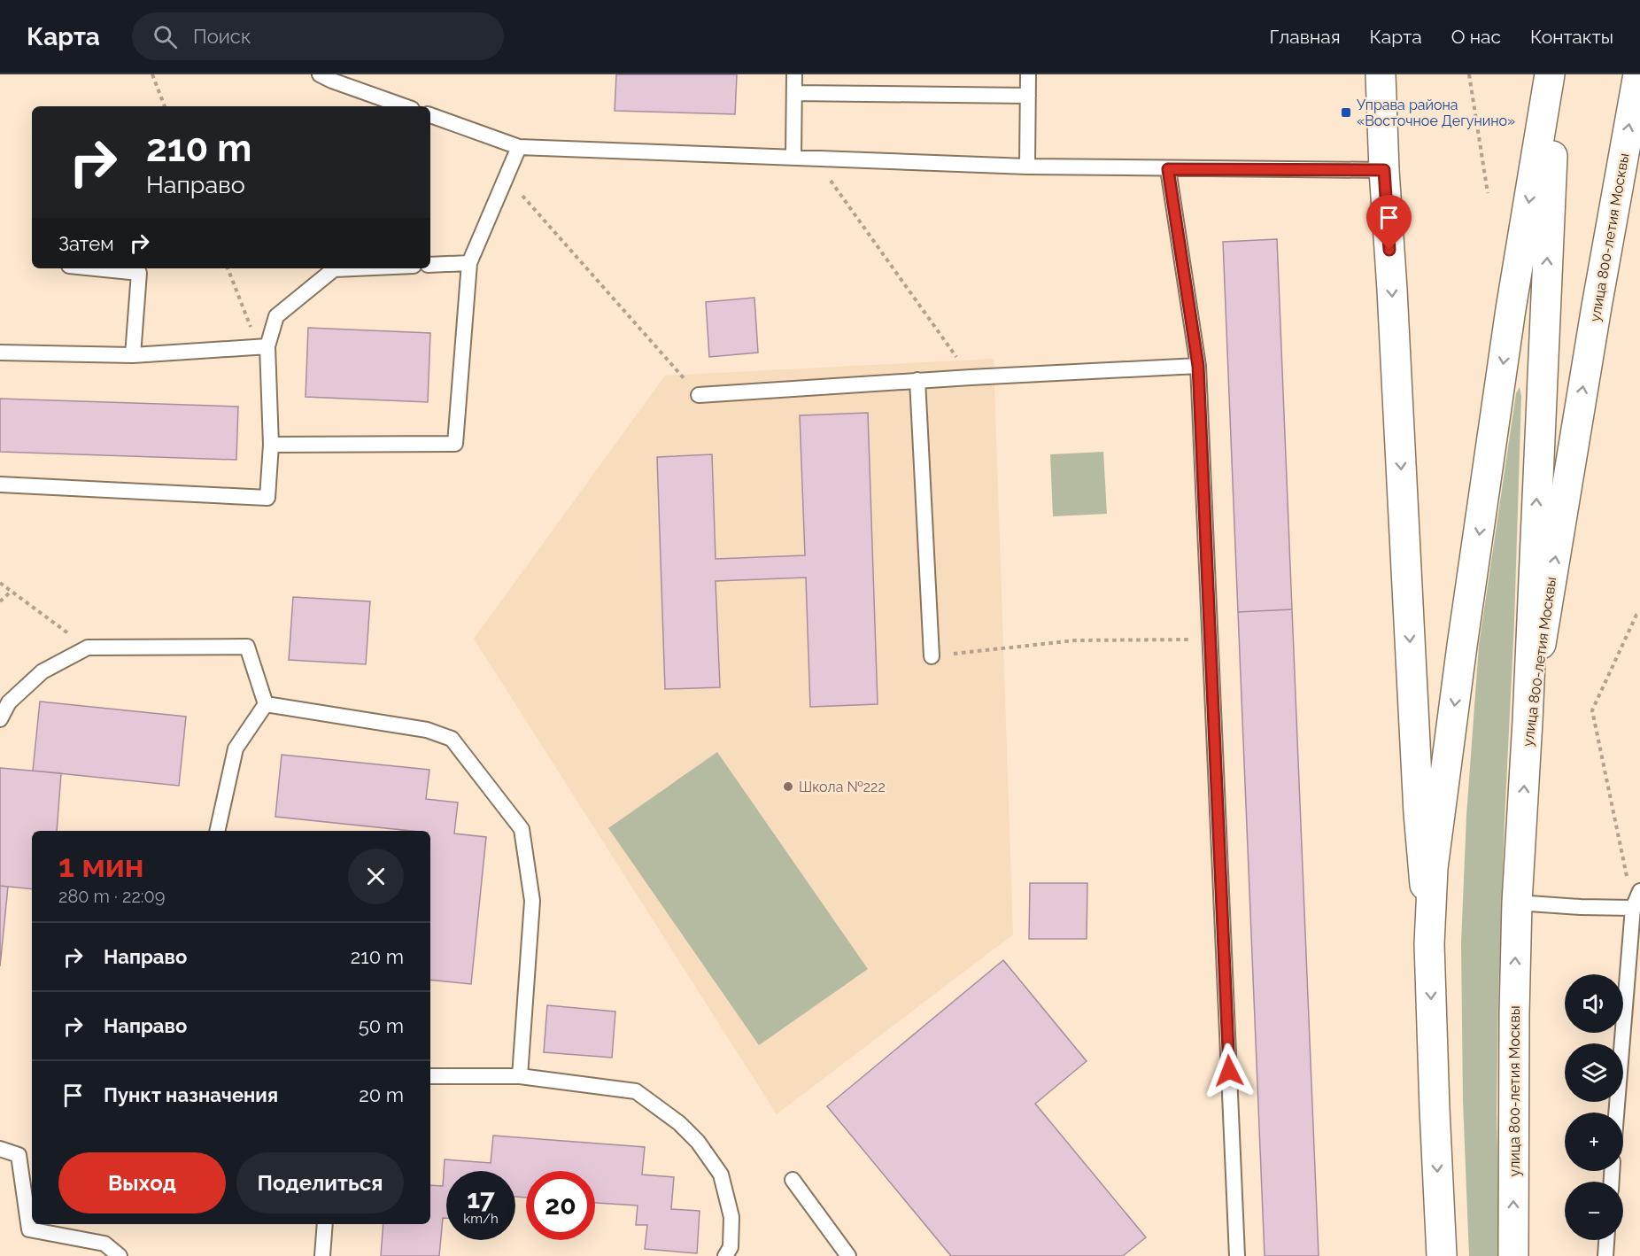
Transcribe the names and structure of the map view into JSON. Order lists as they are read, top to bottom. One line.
{"streets":{"main road":["улица 800-летия Москвы"]},"places":{"transit":["Управа района «Восточное Дегунино»"],"other":["Школа №222"]},"page":{"header":"Карта","search":"Поиск","nav":["Главная","Карта","О нас","Контакты"],"turn":["210 m","Направо"],"then":"Затем","heading":["1 мин","280 m · 22:09"],"list":[{"name":"Направо","value":"210 m"},{"name":"Направо","value":"50 m"},{"name":"Пункт назначения","value":"20 m"}],"map_buttons":["+","−"],"buttons":["Выход","Поделиться"],"speed":"17 km/h","limit":"20"}}
